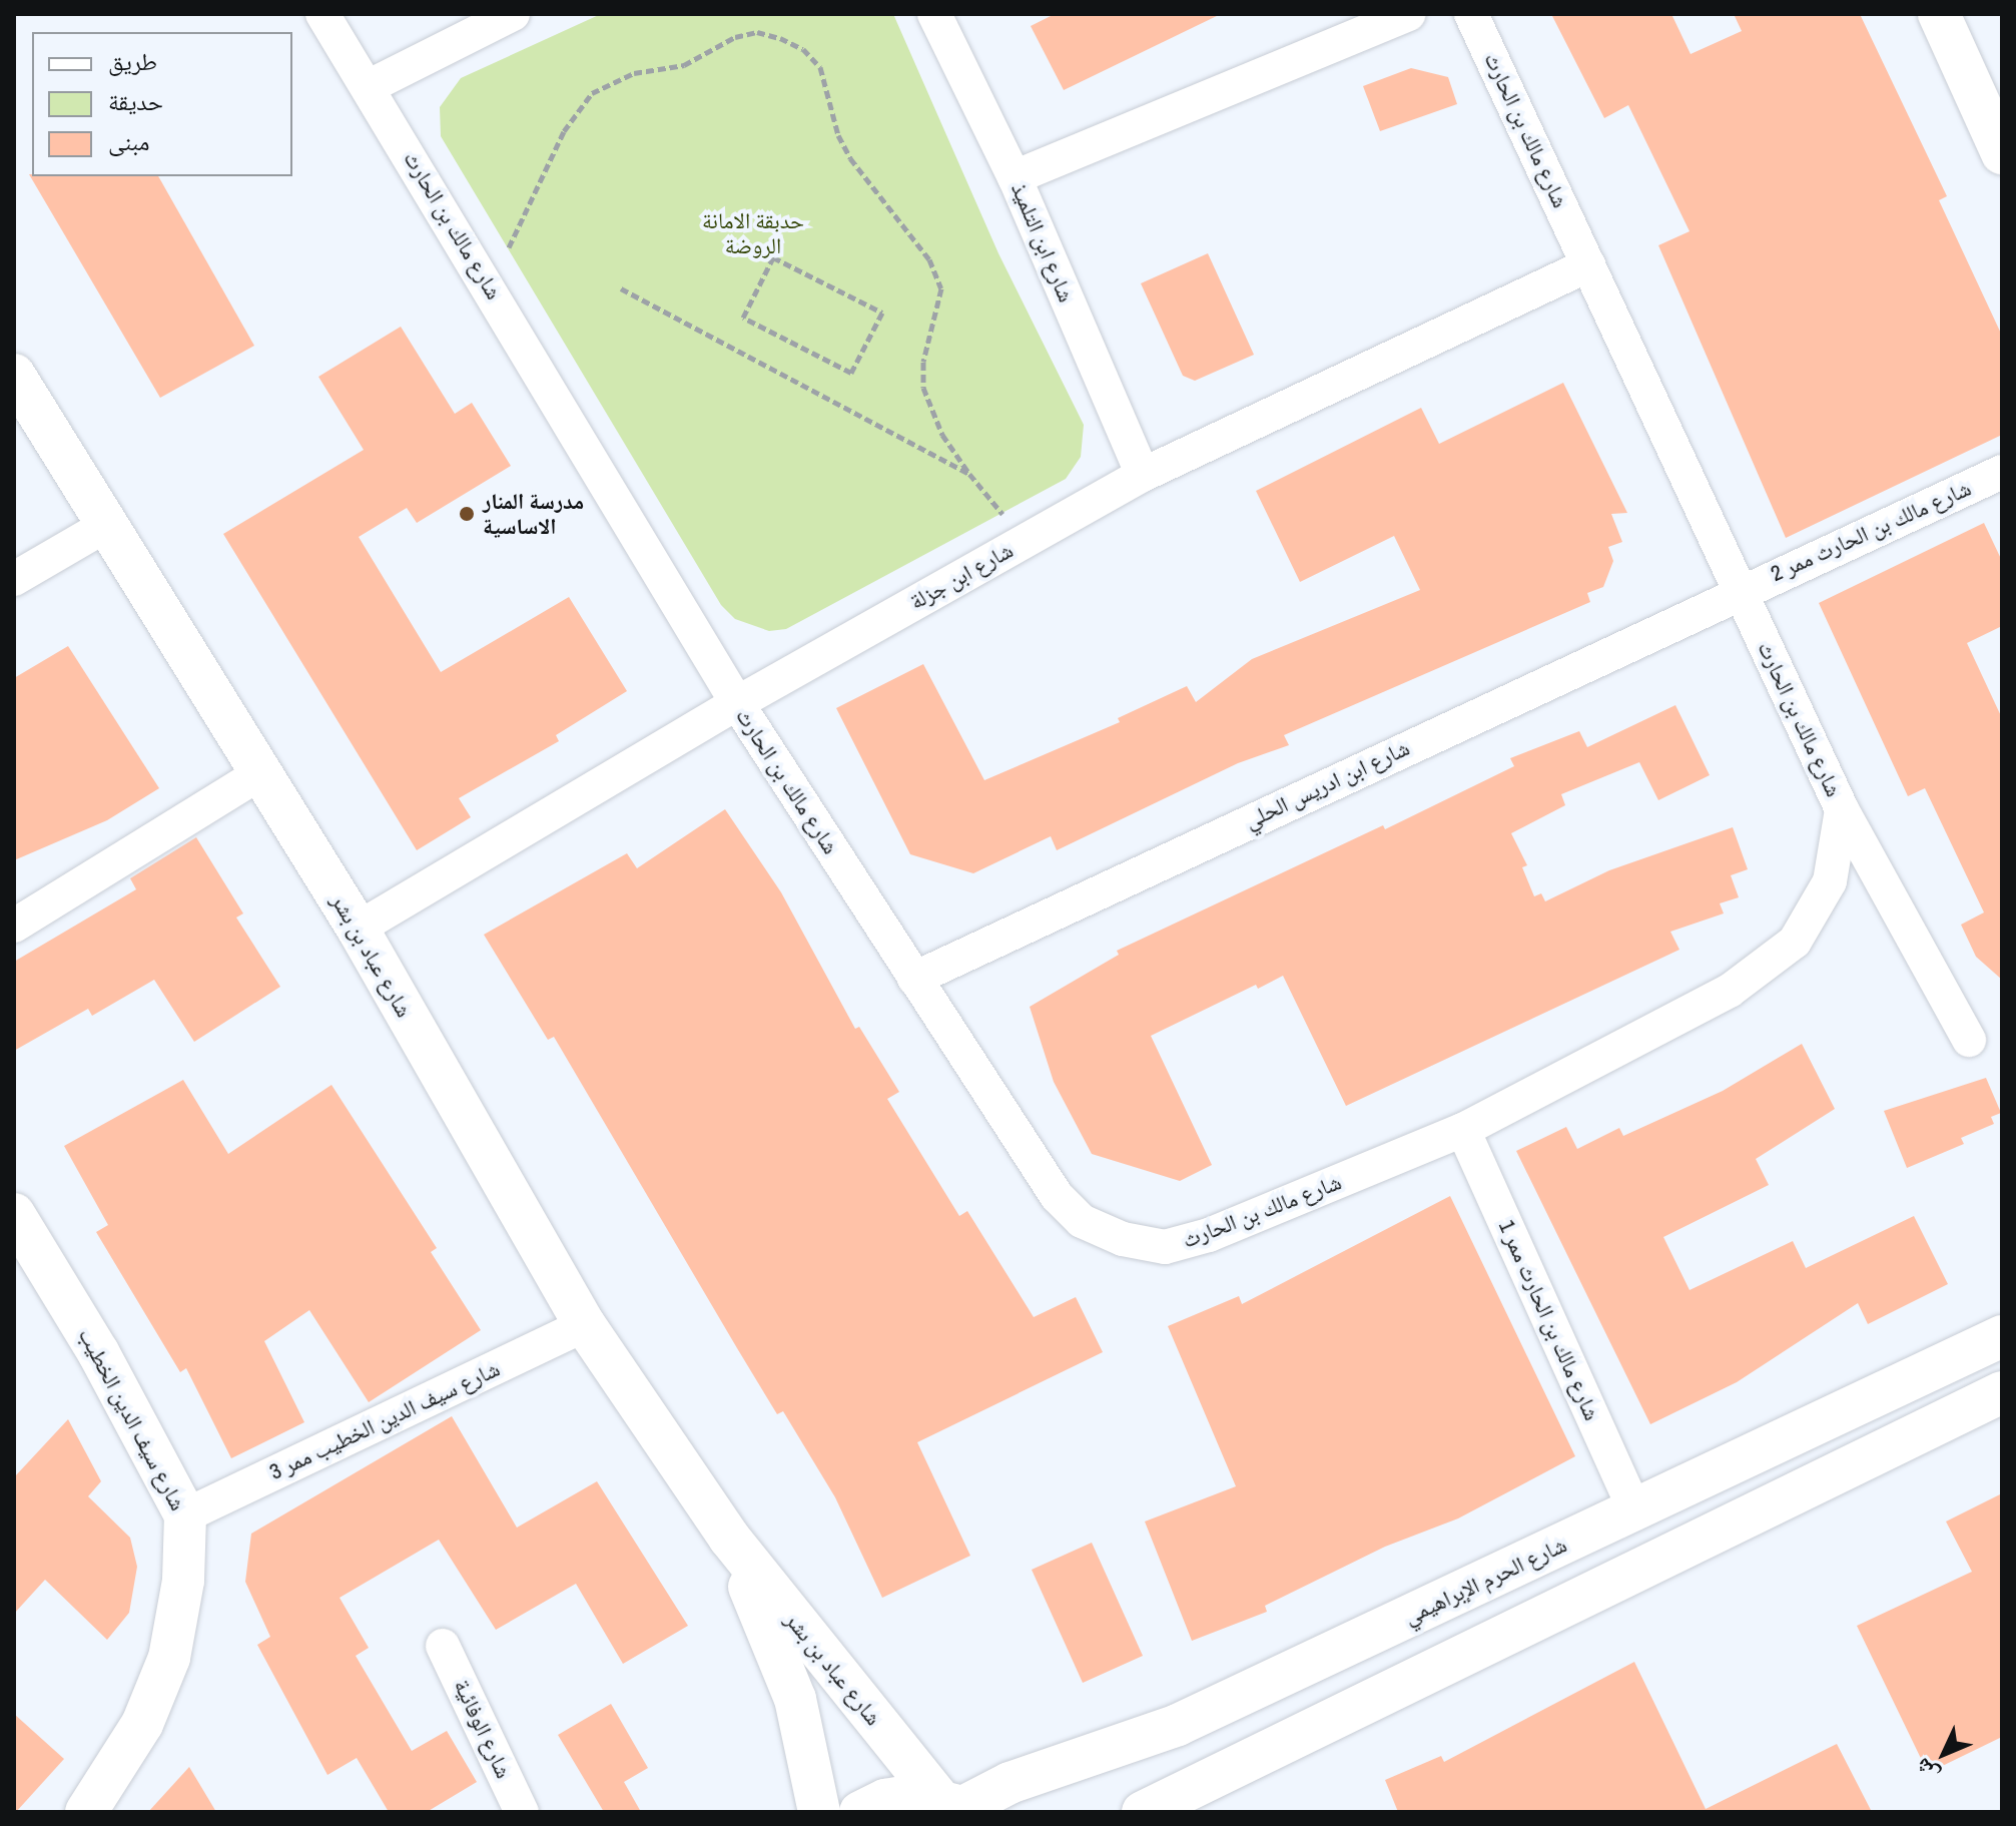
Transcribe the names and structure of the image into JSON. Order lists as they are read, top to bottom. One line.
{"streets":{"street":["شارع مالك بن الحارث","شارع ابن التلميذ","شارع مالك بن الحارث ممر 2","شارع ابن جزلة","شارع ابن ادريس الحلي","شارع عباد بن بشر","شارع مالك بن الحارث ممر 1","شارع سيف الدين الخطيب","شارع سيف الدين الخطيب ممر 3","شارع الحرم الإبراهيمي","شارع الوفائية"]},"crossings":[["شارع مالك بن الحارث","شارع مالك بن الحارث ممر 2"],["شارع مالك بن الحارث","شارع ابن جزلة"],["شارع مالك بن الحارث","شارع ابن ادريس الحلي"],["شارع مالك بن الحارث","شارع مالك بن الحارث ممر 1"],["شارع ابن التلميذ","شارع ابن جزلة"],["شارع مالك بن الحارث ممر 2","شارع ابن ادريس الحلي"],["شارع ابن جزلة","شارع عباد بن بشر"],["شارع عباد بن بشر","شارع سيف الدين الخطيب ممر 3"],["شارع عباد بن بشر","شارع الحرم الإبراهيمي"],["شارع مالك بن الحارث ممر 1","شارع الحرم الإبراهيمي"],["شارع سيف الدين الخطيب","شارع سيف الدين الخطيب ممر 3"]],"parks":["حدبقة الامانة الروضة"],"places":["مدرسة المنار الاساسية"],"legend":["طريق","حديقة","مبنى"],"north":"bottom left"}
